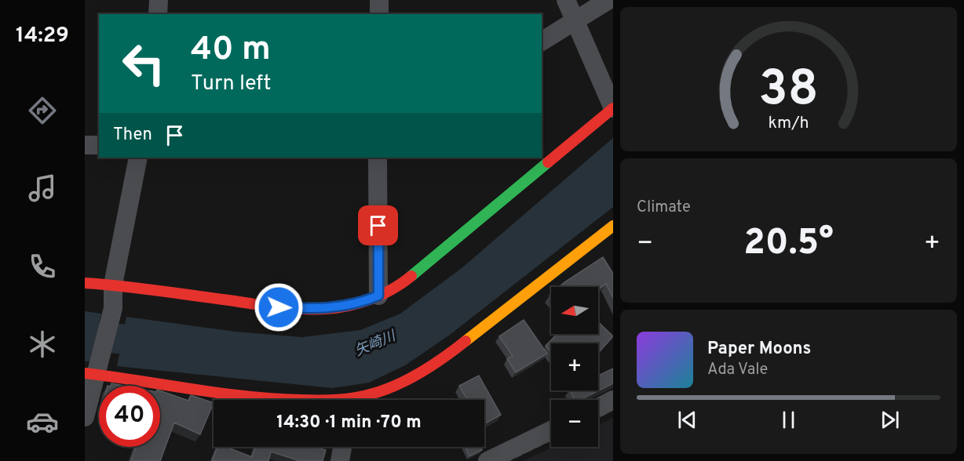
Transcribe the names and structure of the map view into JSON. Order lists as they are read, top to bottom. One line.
{"water":["矢崎川"],"north":"left","page":{"tabs":"14:29","turn":["40 m","Turn left"],"then":"Then","tile":"Climate","heat":["−","20.5°","+"],"map_buttons":["+","−"],"song":["Paper Moons","Ada Vale"],"limit":"40","trip":"14:30 · 1 min · 70 m","gauge":["38","km/h"]}}
